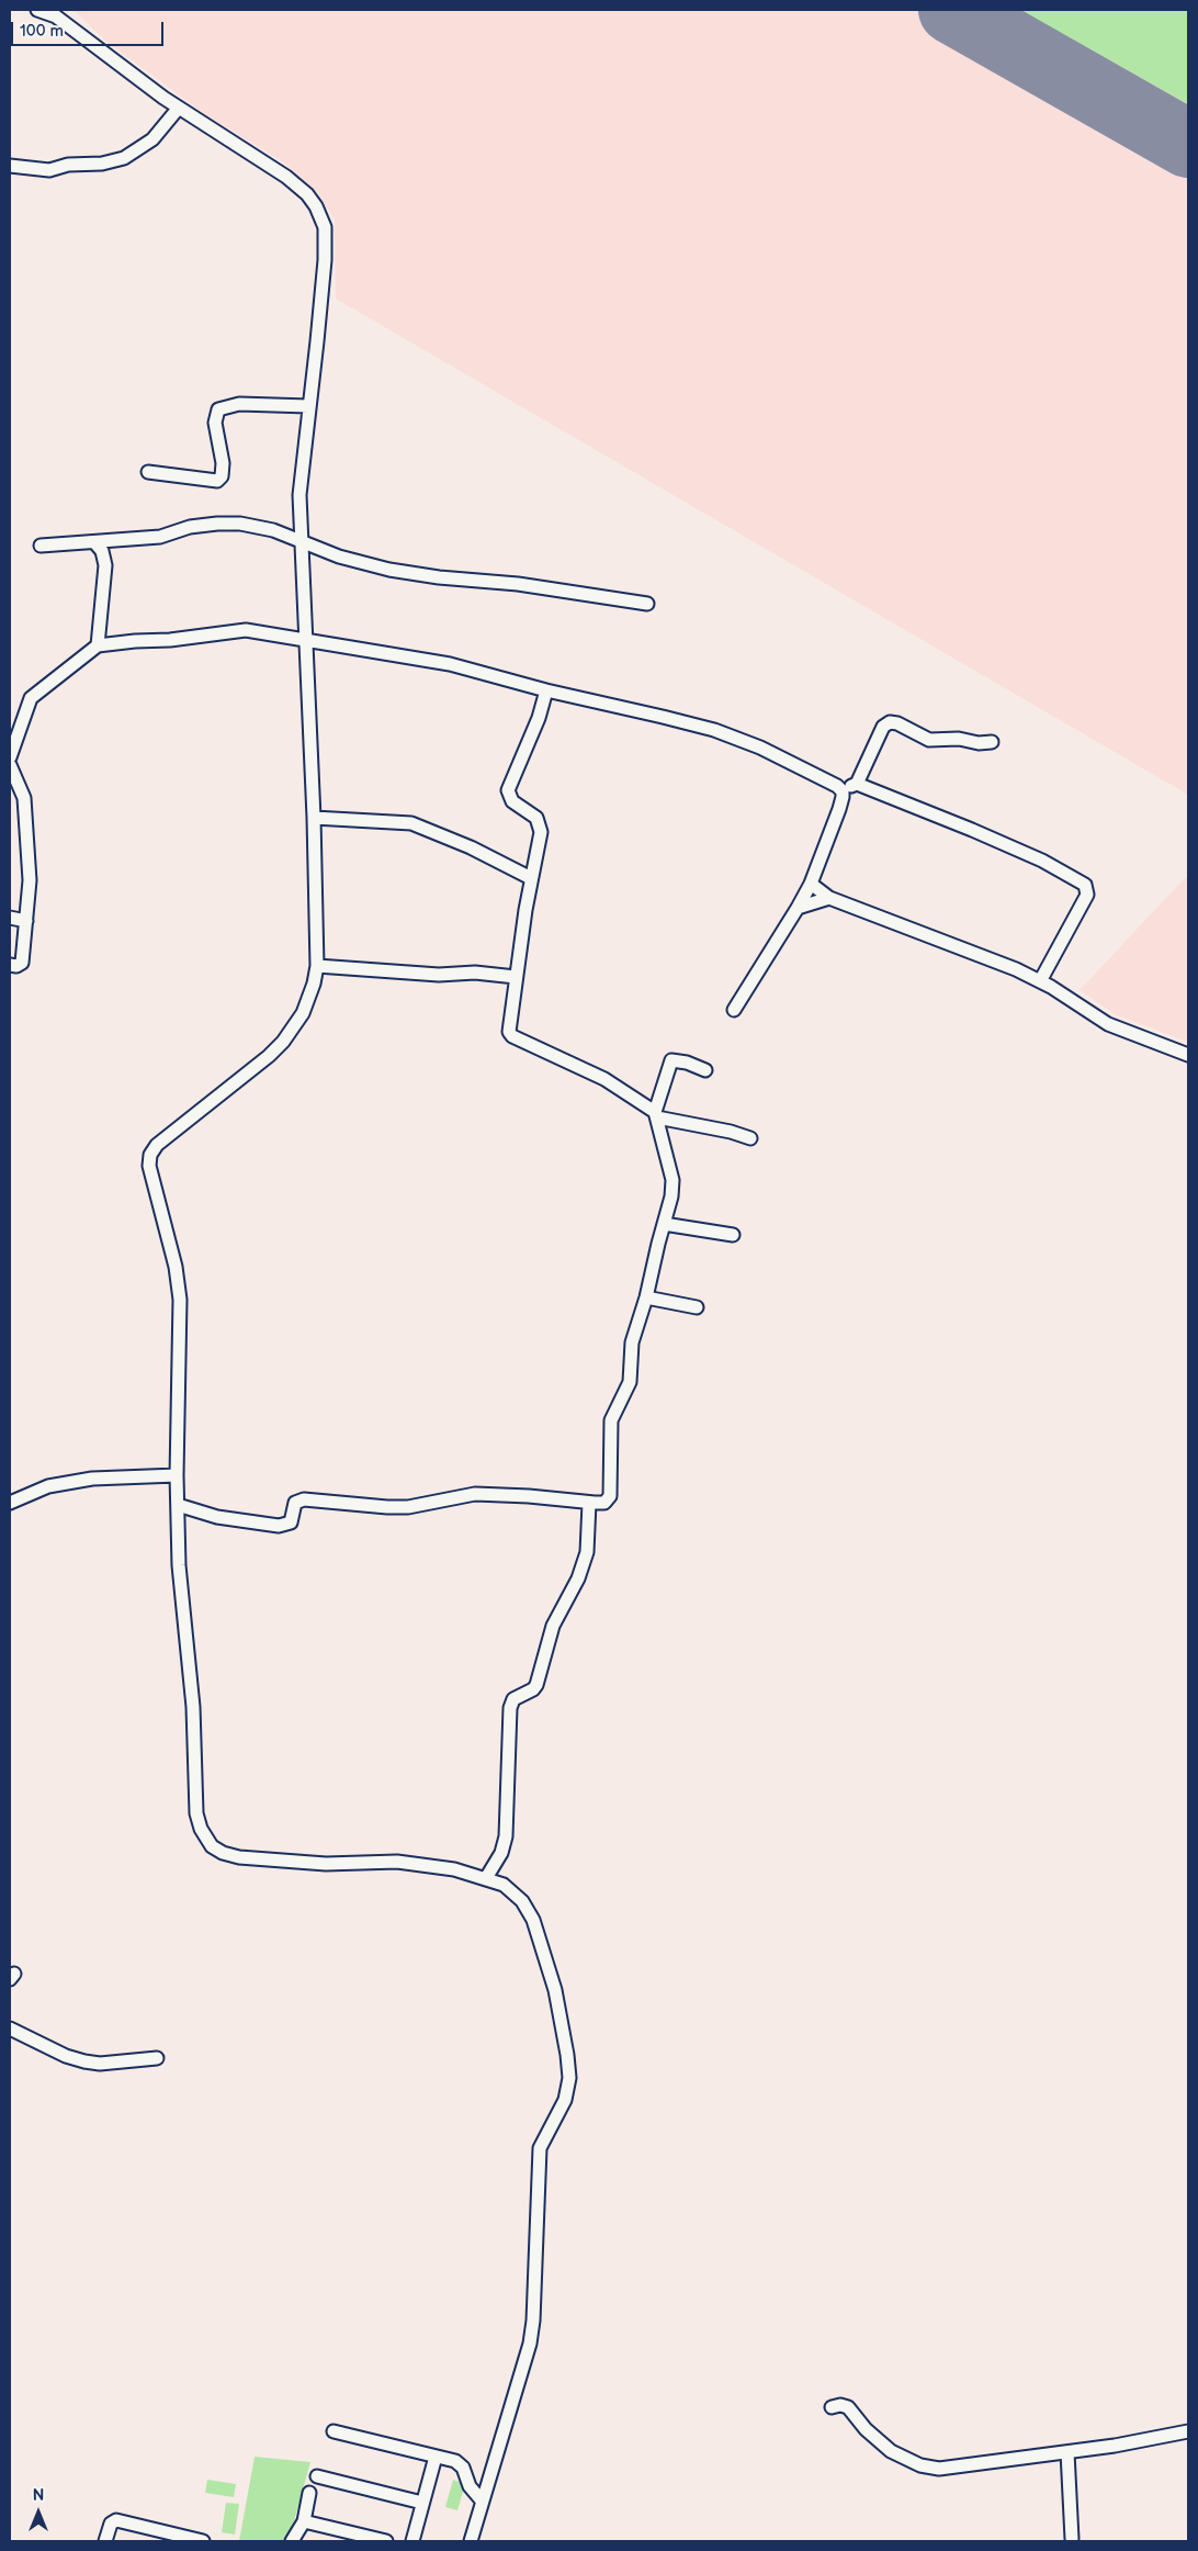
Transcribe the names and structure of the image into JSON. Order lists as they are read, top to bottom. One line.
{"scale_bar":"100 m","north":"top"}
